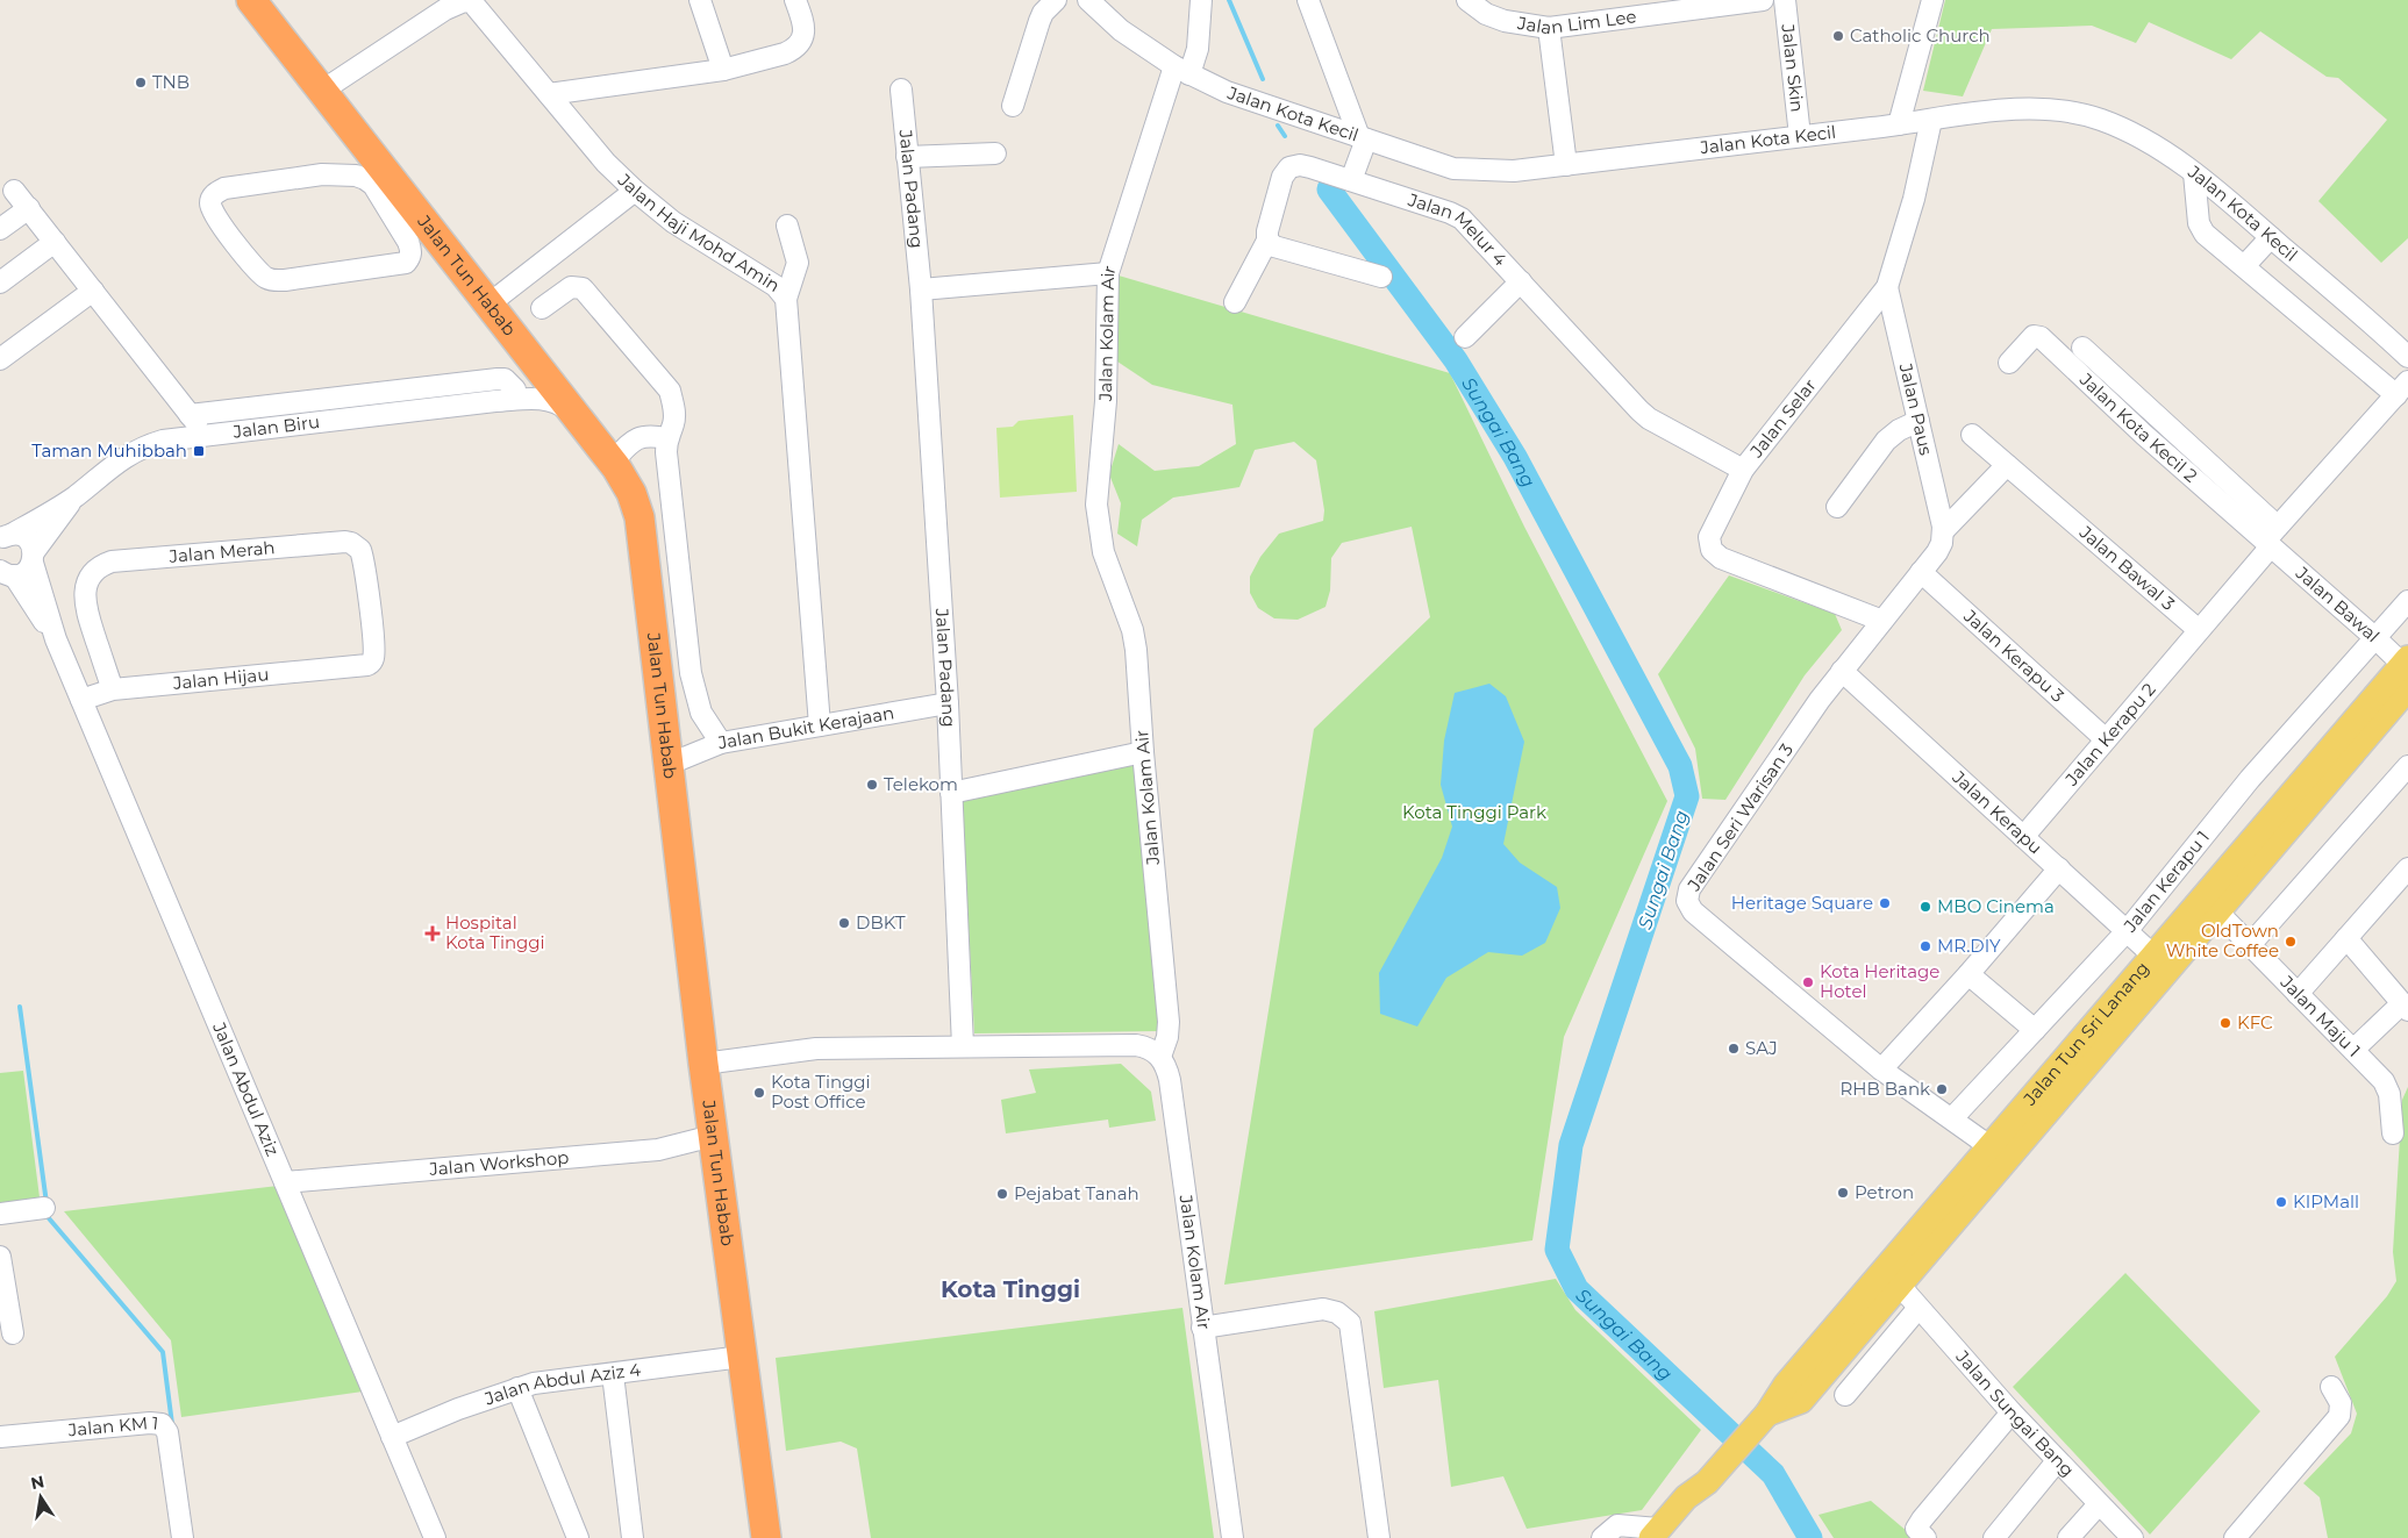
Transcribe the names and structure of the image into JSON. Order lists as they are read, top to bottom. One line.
{"streets":{"highway":["Jalan Tun Habab"],"main road":["Jalan Tun Sri Lanang"],"street":["Jalan Lim Lee","Jalan Skin","Jalan Kota Kecil","Jalan Padang","Jalan Haji Mohd Amin","Jalan Melur 4","Jalan Kolam Air","Jalan Paus","Jalan Selar","Jalan Biru","Jalan Kota Kecil 2","Jalan Merah","Jalan Bawal 3","Jalan Bawal","Jalan Kerapu 3","Jalan Hijau","Jalan Bukit Kerajaan","Jalan Kerapu 2","Jalan Kerapu","Jalan Seri Warisan 3","Jalan Kerapu 1","Jalan Maju 1","Jalan Abdul Aziz","Jalan Workshop","Jalan Abdul Aziz 4","Jalan Sungai Bang","Jalan KM 1"]},"crossings":[["Jalan Skin","Jalan Kota Kecil"],["Jalan Kota Kecil","Jalan Kolam Air"],["Jalan Kota Kecil","Jalan Selar"],["Jalan Padang","Jalan Bukit Kerajaan"],["Jalan Haji Mohd Amin","Jalan Tun Habab"],["Jalan Haji Mohd Amin","Jalan Bukit Kerajaan"],["Jalan Melur 4","Jalan Selar"],["Jalan Tun Habab","Jalan Biru"],["Jalan Tun Habab","Jalan Bukit Kerajaan"],["Jalan Tun Habab","Jalan Workshop"],["Jalan Tun Habab","Jalan Abdul Aziz 4"],["Jalan Paus","Jalan Selar"],["Jalan Paus","Jalan Seri Warisan 3"],["Jalan Selar","Jalan Seri Warisan 3"],["Jalan Kota Kecil 2","Jalan Bawal"],["Jalan Merah","Jalan Hijau"],["Jalan Bawal 3","Jalan Kerapu 2"],["Jalan Bawal","Jalan Kerapu 1"],["Jalan Bawal","Jalan Tun Sri Lanang"],["Jalan Kerapu 3","Jalan Kerapu 2"],["Jalan Kerapu 3","Jalan Seri Warisan 3"],["Jalan Hijau","Jalan Abdul Aziz"],["Jalan Kerapu 2","Jalan Kerapu"],["Jalan Kerapu","Jalan Seri Warisan 3"],["Jalan Kerapu","Jalan Kerapu 1"],["Jalan Kerapu","Jalan Tun Sri Lanang"],["Jalan Seri Warisan 3","Jalan Kerapu 1"],["Jalan Seri Warisan 3","Jalan Tun Sri Lanang"],["Jalan Maju 1","Jalan Tun Sri Lanang"],["Jalan Tun Sri Lanang","Jalan Sungai Bang"],["Jalan Abdul Aziz","Jalan Workshop"],["Jalan Abdul Aziz","Jalan Abdul Aziz 4"]],"districts":["Kota Tinggi"],"water":["Sungai Bang"],"parks":["Kota Tinggi Park"],"places":{"other":["Catholic Church","TNB","Telekom","Heritage Square","MBO Cinema","DBKT","OldTown White Coffee","MR.DIY","Kota Heritage Hotel","KFC","SAJ","RHB Bank","Kota Tinggi Post Office","Petron","Pejabat Tanah","KIPMall"],"transit":["Taman Muhibbah"],"health":["Hospital Kota Tinggi"]},"north":"top"}
